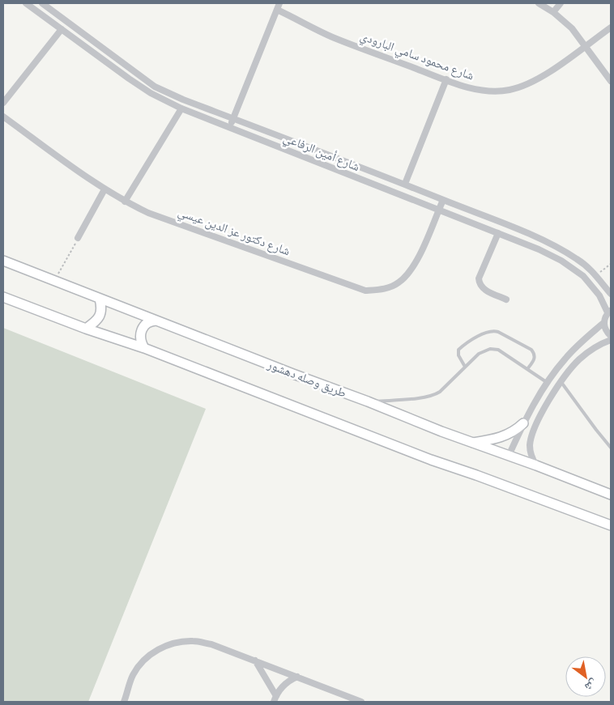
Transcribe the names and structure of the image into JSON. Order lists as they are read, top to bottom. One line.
{"streets":{"main road":["طريق وصله دهشور"],"street":["شارع محمود سامي البارودي","شارع أمين الرفاعي","شارع دكتور عز الدين عيسي"]},"crossings":[["شارع أمين الرفاعي","شارع دكتور عز الدين عيسي"]],"north":"bottom right"}
